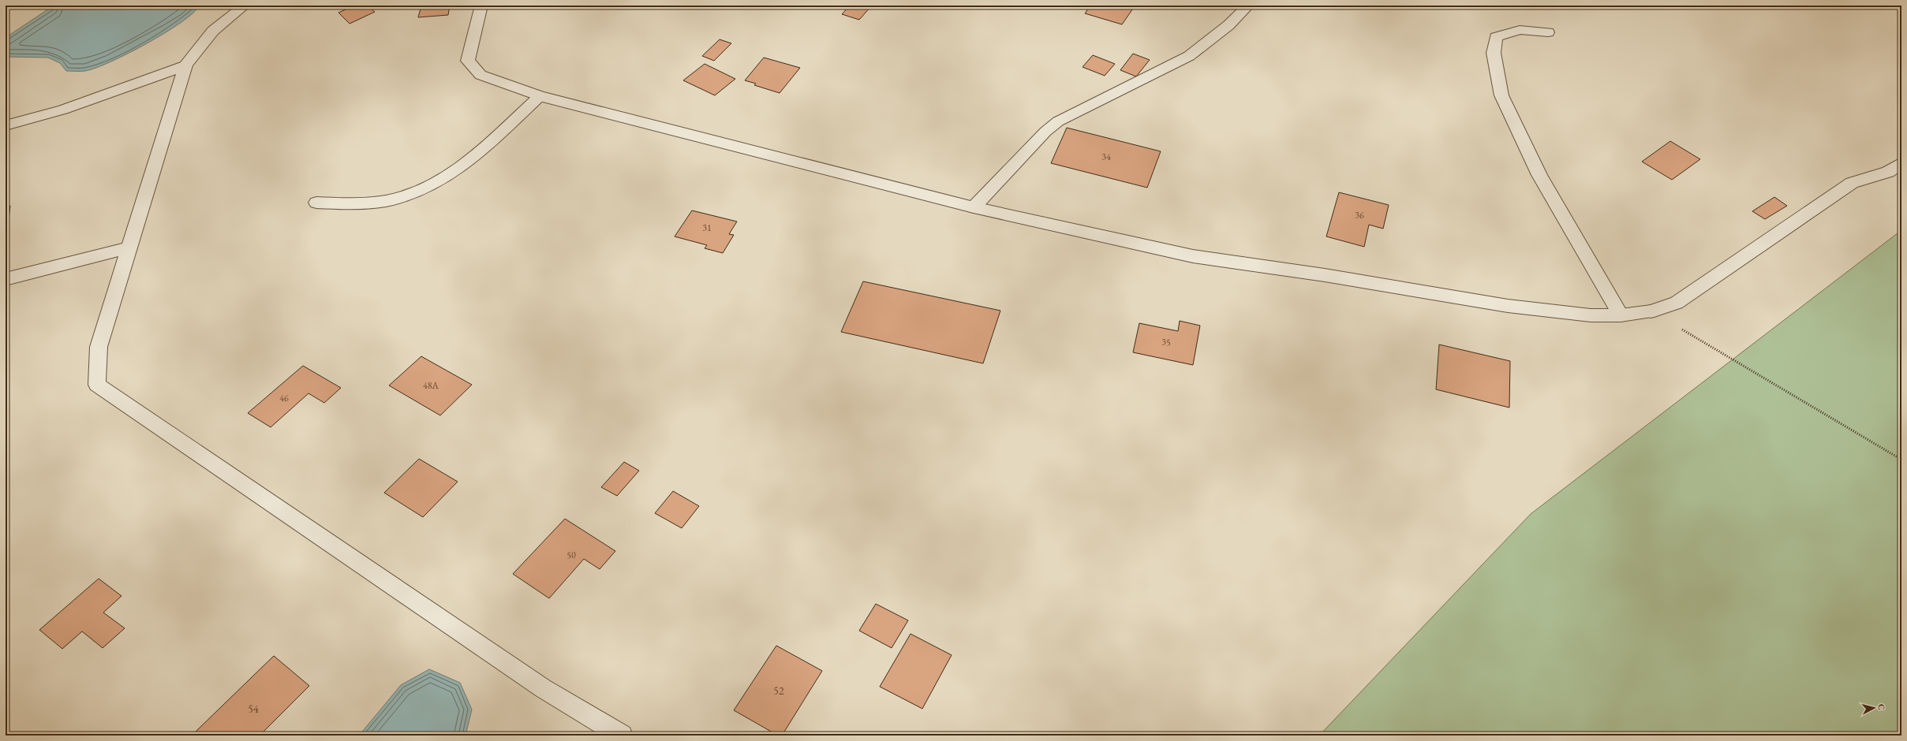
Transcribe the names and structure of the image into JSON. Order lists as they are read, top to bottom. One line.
{"house_numbers":["34","36","31","35","48А","46","50","52","54"],"north":"right"}
